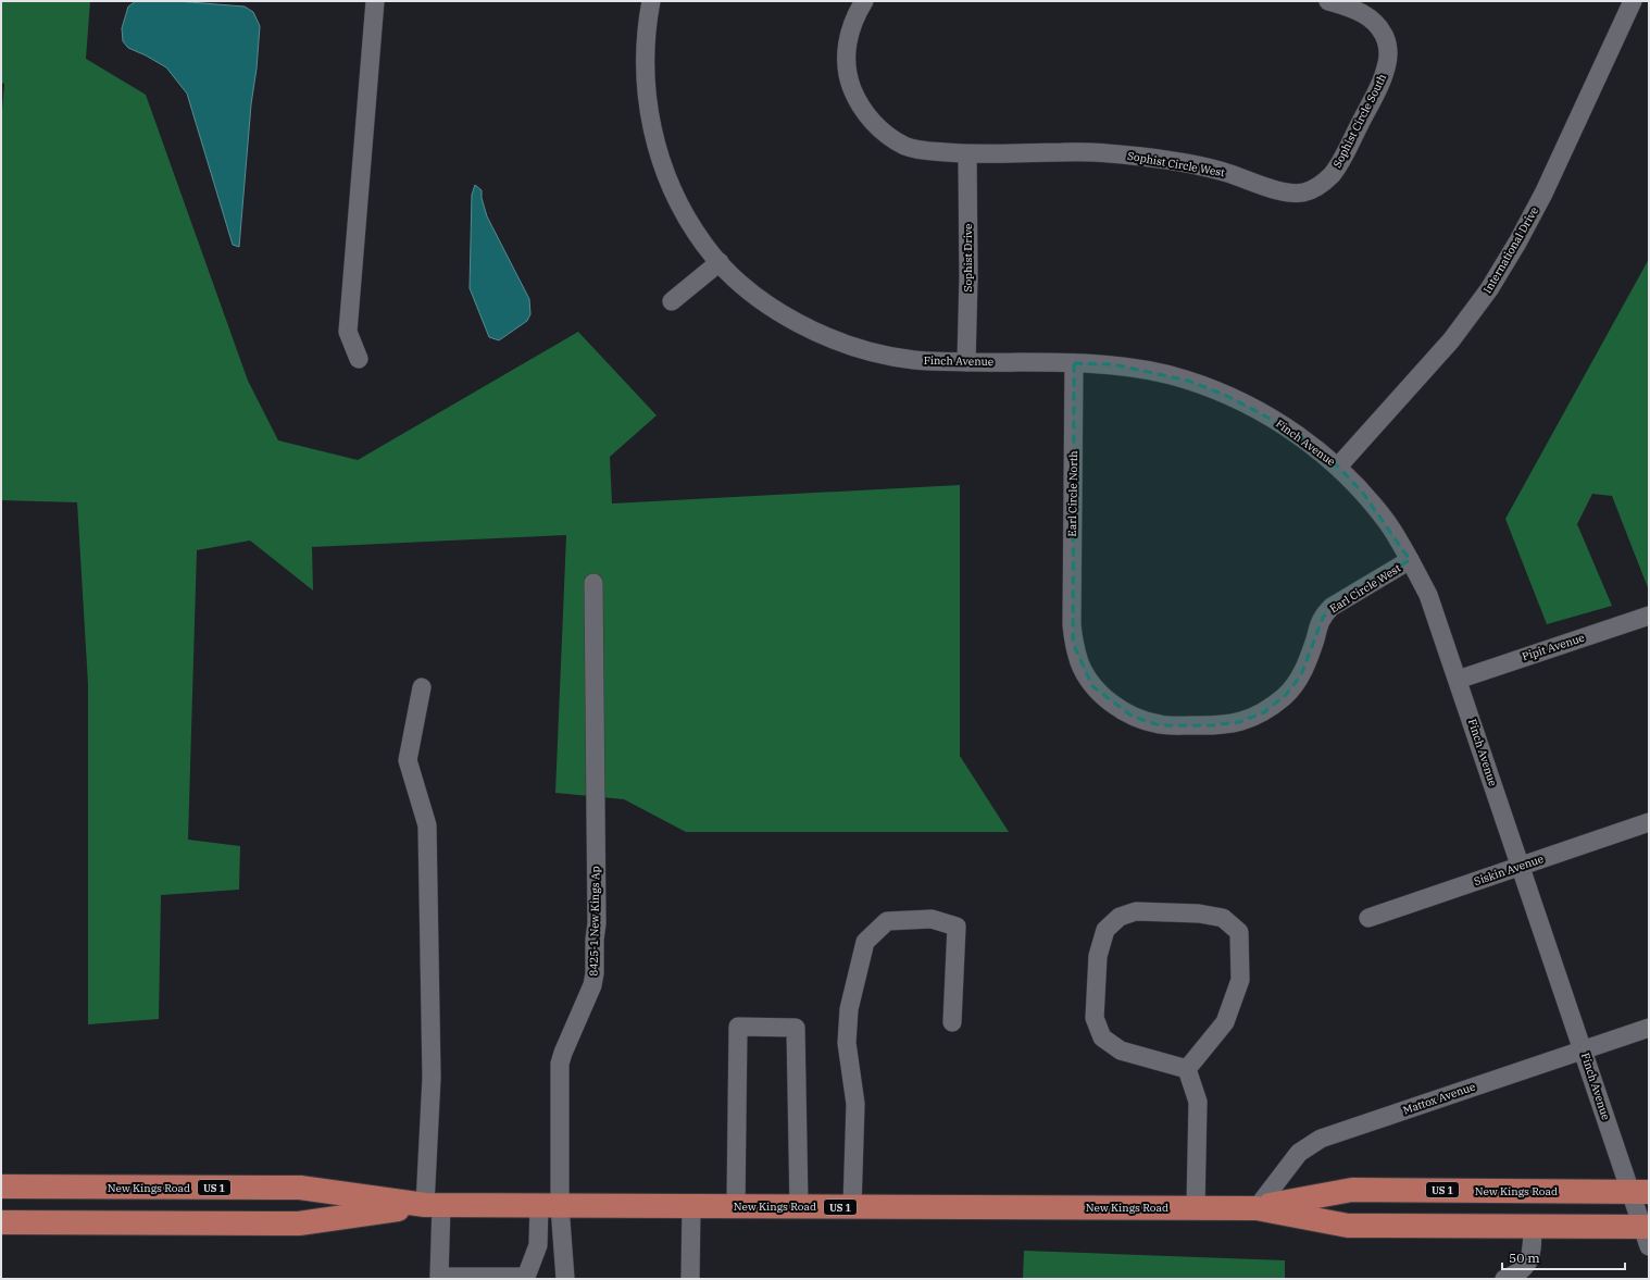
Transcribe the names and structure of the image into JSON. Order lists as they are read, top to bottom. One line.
{"streets":{"highway":["New Kings Road","US 1"],"street":["Sophist Circle South","Sophist Circle West","International Drive","Sophist Drive","Finch Avenue","Earl Circle North","Earl Circle West","Pipit Avenue","Siskin Avenue","8425-1 New Kings Ap","Mattox Avenue"]},"crossings":[["Sophist Circle South","Sophist Circle West"],["Sophist Circle West","Sophist Drive"],["International Drive","Finch Avenue"],["Sophist Drive","Finch Avenue"],["Finch Avenue","Earl Circle North"],["Finch Avenue","Earl Circle West"],["Finch Avenue","Pipit Avenue"],["Finch Avenue","Siskin Avenue"],["Finch Avenue","Mattox Avenue"],["Finch Avenue","New Kings Road"],["Earl Circle North","Earl Circle West"],["8425-1 New Kings Ap","New Kings Road"],["Mattox Avenue","New Kings Road"]],"scale_bar":"50 m"}
